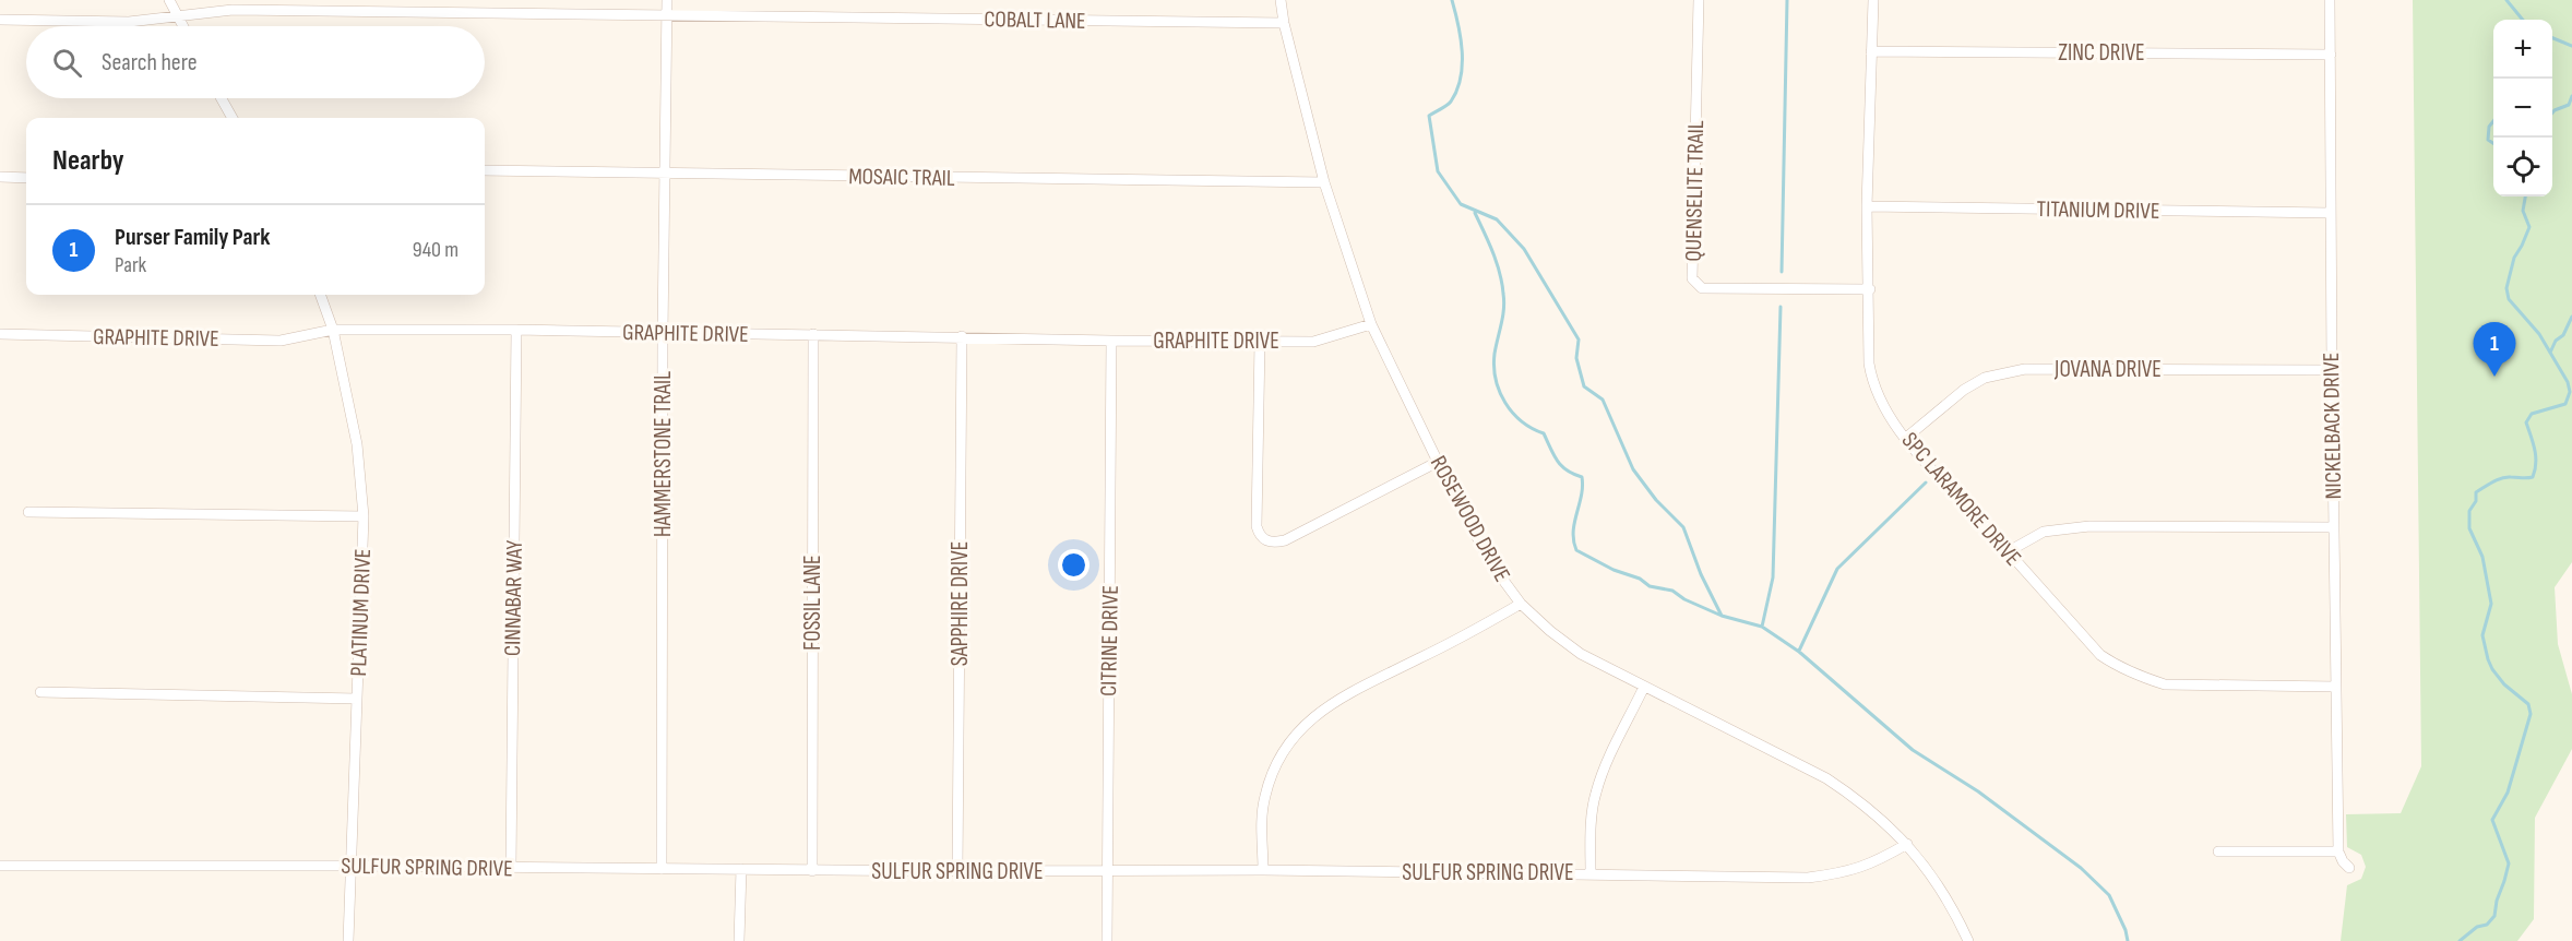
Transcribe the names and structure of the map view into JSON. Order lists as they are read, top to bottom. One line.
{"streets":{"street":["COBALT LANE","ZINC DRIVE","MOSAIC TRAIL","QUENSELITE TRAIL","TITANIUM DRIVE","GRAPHITE DRIVE","JOVANA DRIVE","NICKELBACK DRIVE","HAMMERSTONE TRAIL","SPC LARAMORE DRIVE","ROSEWOOD DRIVE","CINNABAR WAY","FOSSIL LANE","SAPPHIRE DRIVE","PLATINUM DRIVE","CITRINE DRIVE","SULFUR SPRING DRIVE"]},"crossings":[["COBALT LANE","HAMMERSTONE TRAIL"],["COBALT LANE","ROSEWOOD DRIVE"],["ZINC DRIVE","NICKELBACK DRIVE"],["ZINC DRIVE","SPC LARAMORE DRIVE"],["MOSAIC TRAIL","HAMMERSTONE TRAIL"],["MOSAIC TRAIL","ROSEWOOD DRIVE"],["QUENSELITE TRAIL","SPC LARAMORE DRIVE"],["TITANIUM DRIVE","NICKELBACK DRIVE"],["TITANIUM DRIVE","SPC LARAMORE DRIVE"],["GRAPHITE DRIVE","HAMMERSTONE TRAIL"],["GRAPHITE DRIVE","ROSEWOOD DRIVE"],["GRAPHITE DRIVE","CINNABAR WAY"],["GRAPHITE DRIVE","FOSSIL LANE"],["GRAPHITE DRIVE","SAPPHIRE DRIVE"],["GRAPHITE DRIVE","PLATINUM DRIVE"],["GRAPHITE DRIVE","CITRINE DRIVE"],["JOVANA DRIVE","NICKELBACK DRIVE"],["JOVANA DRIVE","SPC LARAMORE DRIVE"],["NICKELBACK DRIVE","SPC LARAMORE DRIVE"],["HAMMERSTONE TRAIL","SULFUR SPRING DRIVE"],["ROSEWOOD DRIVE","SULFUR SPRING DRIVE"],["CINNABAR WAY","SULFUR SPRING DRIVE"],["FOSSIL LANE","SULFUR SPRING DRIVE"],["SAPPHIRE DRIVE","SULFUR SPRING DRIVE"],["PLATINUM DRIVE","SULFUR SPRING DRIVE"],["CITRINE DRIVE","SULFUR SPRING DRIVE"]],"page":{"map_buttons":["+","−"],"search":"Search here","heading":"Nearby","list":[{"mark":"1","name":"Purser Family Park","note":"Park","value":"940 m"}],"pins":"1"}}
